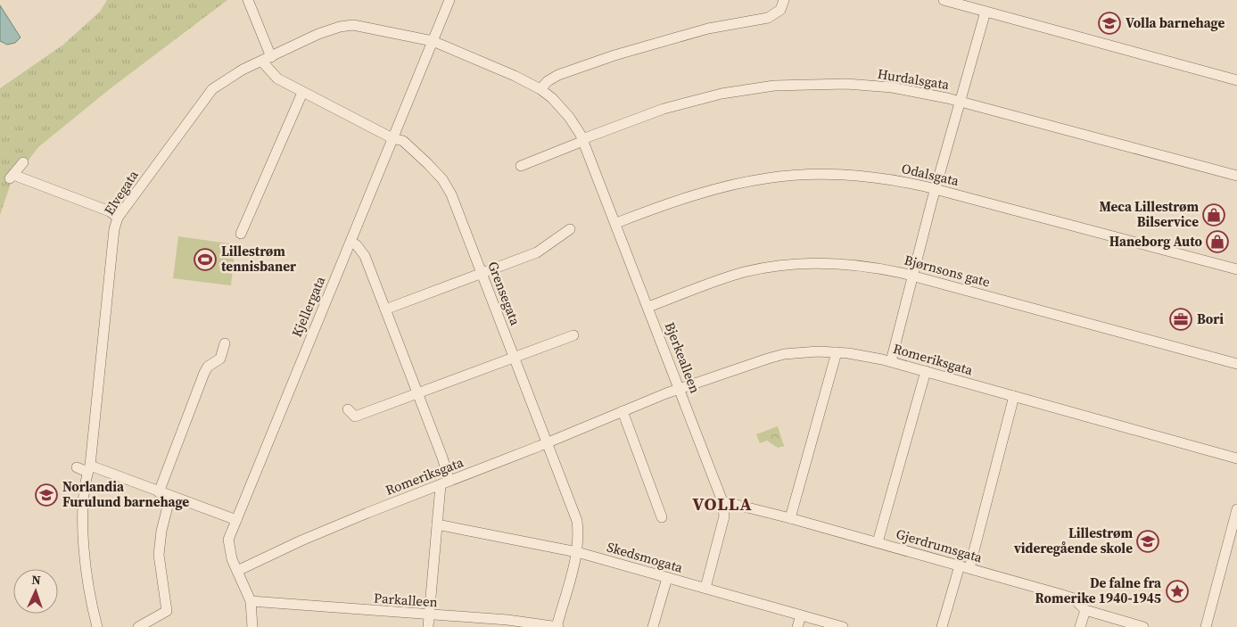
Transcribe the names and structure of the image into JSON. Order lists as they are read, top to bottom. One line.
{"streets":{"street":["Hurdalsgata","Odalsgata","Elvegata","Bjørnsons gate","Grensegata","Kjellergata","Bjerkealleen","Romeriksgata","Gjerdrumsgata","Skedsmogata","Parkalleen"]},"crossings":[["Hurdalsgata","Bjerkealleen"],["Odalsgata","Bjerkealleen"],["Elvegata","Grensegata"],["Elvegata","Kjellergata"],["Elvegata","Bjerkealleen"],["Bjørnsons gate","Bjerkealleen"],["Grensegata","Kjellergata"],["Grensegata","Romeriksgata"],["Grensegata","Skedsmogata"],["Grensegata","Parkalleen"],["Kjellergata","Bjerkealleen"],["Kjellergata","Romeriksgata"],["Kjellergata","Parkalleen"],["Bjerkealleen","Romeriksgata"],["Bjerkealleen","Gjerdrumsgata"],["Bjerkealleen","Skedsmogata"]],"districts":["VOLLA"],"places":{"school or university":["Volla barnehage","Norlandia Furulund barnehage","Lillestrøm videregående skole"],"shop":["Meca Lillestrøm Bilservice","Haneborg Auto"],"sports":["Lillestrøm tennisbaner"],"office":["Bori"],"place":["De falne fra Romerike 1940-1945"]},"north":"top"}
